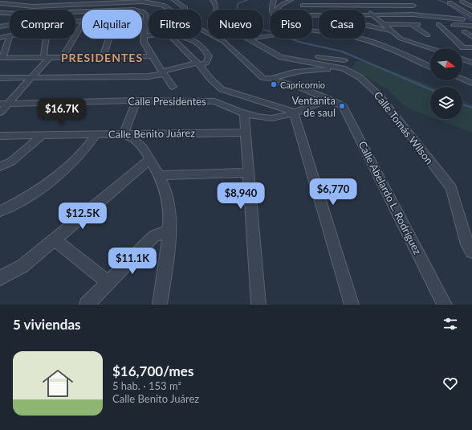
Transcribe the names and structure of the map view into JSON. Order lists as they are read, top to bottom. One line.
{"streets":{"street":["Calle Presidentes","Calle Tomás Wilson","Calle Benito Juárez","Calle Abelardo L. Rodríguez"]},"crossings":[["Calle Presidentes","Calle Abelardo L. Rodríguez"]],"districts":["PRESIDENTES"],"places":["Capricornio","Ventanita de saul"],"north":"right","page":{"chip":["Comprar","Alquilar","Filtros","Nuevo","Piso","Casa"],"price":["$16.7K","$6,770","$8,940","$12.5K","$11.1K"],"heading":"5 viviendas","list":[{"name":"$16,700/mes","note":"5 hab. · 153 m² · Calle Benito Juárez"}]}}
